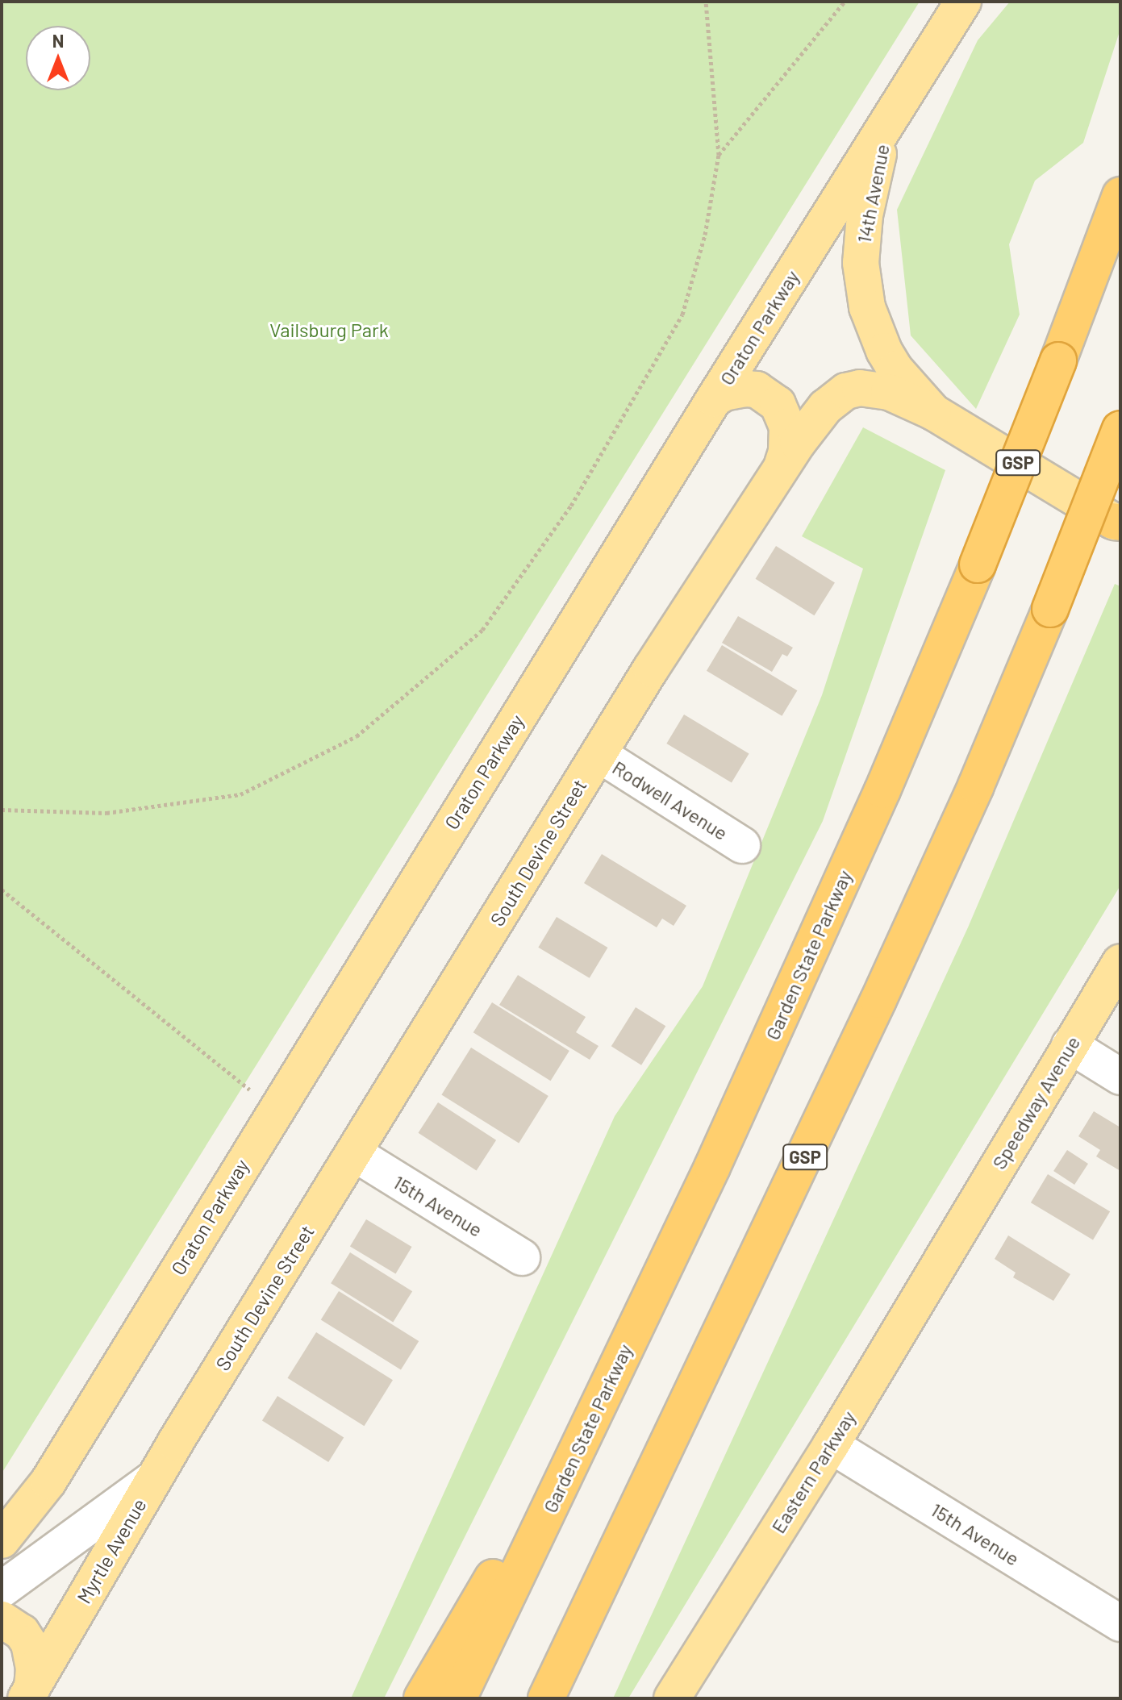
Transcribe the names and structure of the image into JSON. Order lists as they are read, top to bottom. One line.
{"streets":{"highway":["GSP","Garden State Parkway"],"main road":["14th Avenue","Oraton Parkway","South Devine Street","Speedway Avenue","Eastern Parkway","Myrtle Avenue"],"street":["Rodwell Avenue","15th Avenue"]},"crossings":[["14th Avenue","Oraton Parkway"],["14th Avenue","South Devine Street"],["Rodwell Avenue","South Devine Street"],["South Devine Street","15th Avenue"],["South Devine Street","Myrtle Avenue"],["Speedway Avenue","Eastern Parkway"],["15th Avenue","Eastern Parkway"]],"parks":["Vailsburg Park"],"north":"top"}
